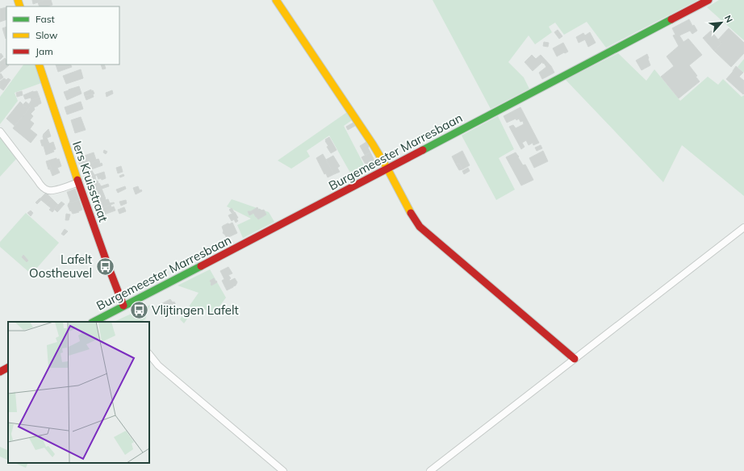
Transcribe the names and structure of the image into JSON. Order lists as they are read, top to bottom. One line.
{"streets":{"street":["Burgemeester Marresbaan","Iers Kruisstraat"]},"crossings":[["Burgemeester Marresbaan","Iers Kruisstraat"]],"places":{"bus stop":["Lafelt Oostheuvel","Vlijtingen Lafelt"]},"legend":["Fast","Slow","Jam"],"north":"top right"}
